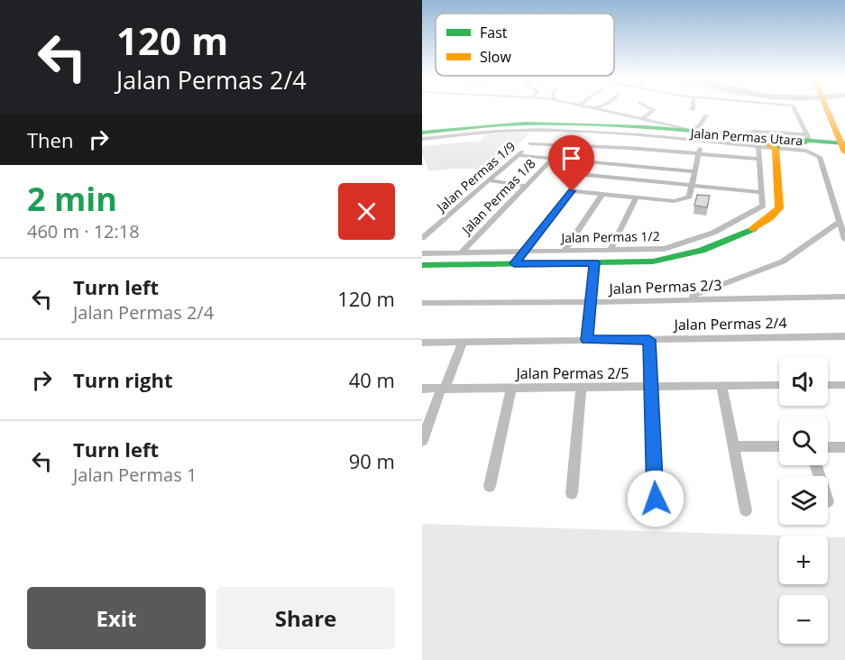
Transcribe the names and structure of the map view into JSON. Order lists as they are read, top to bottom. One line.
{"streets":{"main road":["Jalan Permas Utara"],"street":["Jalan Permas 1/9","Jalan Permas 1/8","Jalan Permas 1/2","Jalan Permas 2/3","Jalan Permas 2/4","Jalan Permas 2/5"]},"crossings":[["Jalan Permas 1/8","Jalan Permas 1/2"]],"legend":["Fast","Slow"],"page":{"turn":["120 m","Jalan Permas 2/4"],"then":"Then","heading":["2 min","460 m · 12:18"],"list":[{"name":"Turn left","note":"Jalan Permas 2/4","value":"120 m"},{"name":"Turn right","value":"40 m"},{"name":"Turn left","note":"Jalan Permas 1","value":"90 m"}],"map_buttons":["+","−"],"buttons":["Exit","Share"]}}
